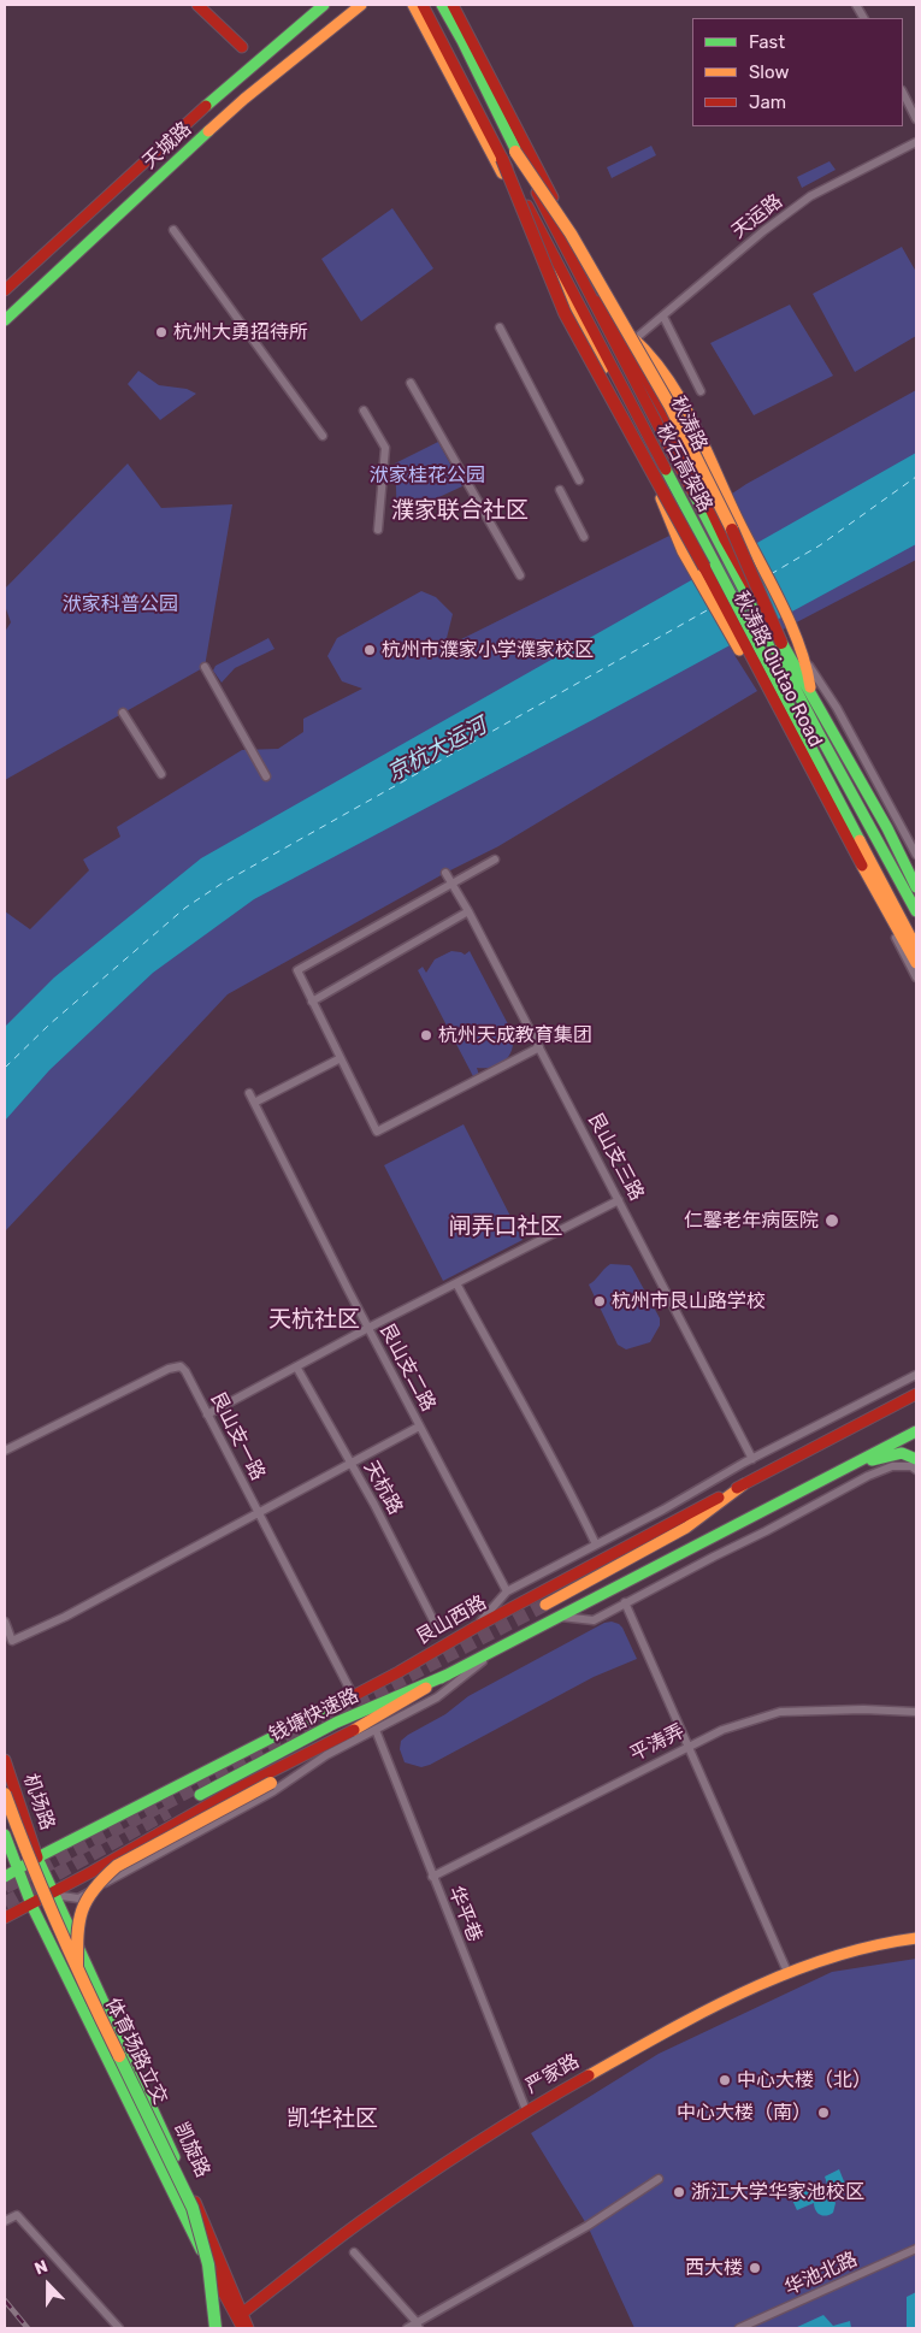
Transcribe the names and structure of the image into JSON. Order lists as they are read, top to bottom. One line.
{"streets":{"main road":["天城路","秋涛路","秋石高架路","秋涛路 Qiutao Road","艮山西路","钱塘快速路","机场路","体育场路立交","严家路","凯旋路"],"street":["天运路","艮山支三路","艮山支二路","艮山支一路","天杭路","平涛弄","华平巷","华池北路"]},"crossings":[["艮山支一路","艮山西路"],["艮山西路","机场路"],["艮山西路","凯旋路"],["平涛弄","华平巷"],["机场路","凯旋路"],["华平巷","严家路"],["严家路","凯旋路"]],"districts":["濮家联合社区","闸弄口社区","天杭社区","凯华社区"],"water":["京杭大运河"],"parks":["洑家桂花公园","洑家科普公园"],"places":["杭州大勇招待所","杭州市濮家小学濮家校区","杭州天成教育集团","仁馨老年病医院","杭州市艮山路学校","中心大楼（北）","中心大楼（南）","浙江大学华家池校区","西大楼"],"legend":["Fast","Slow","Jam"],"north":"top"}
